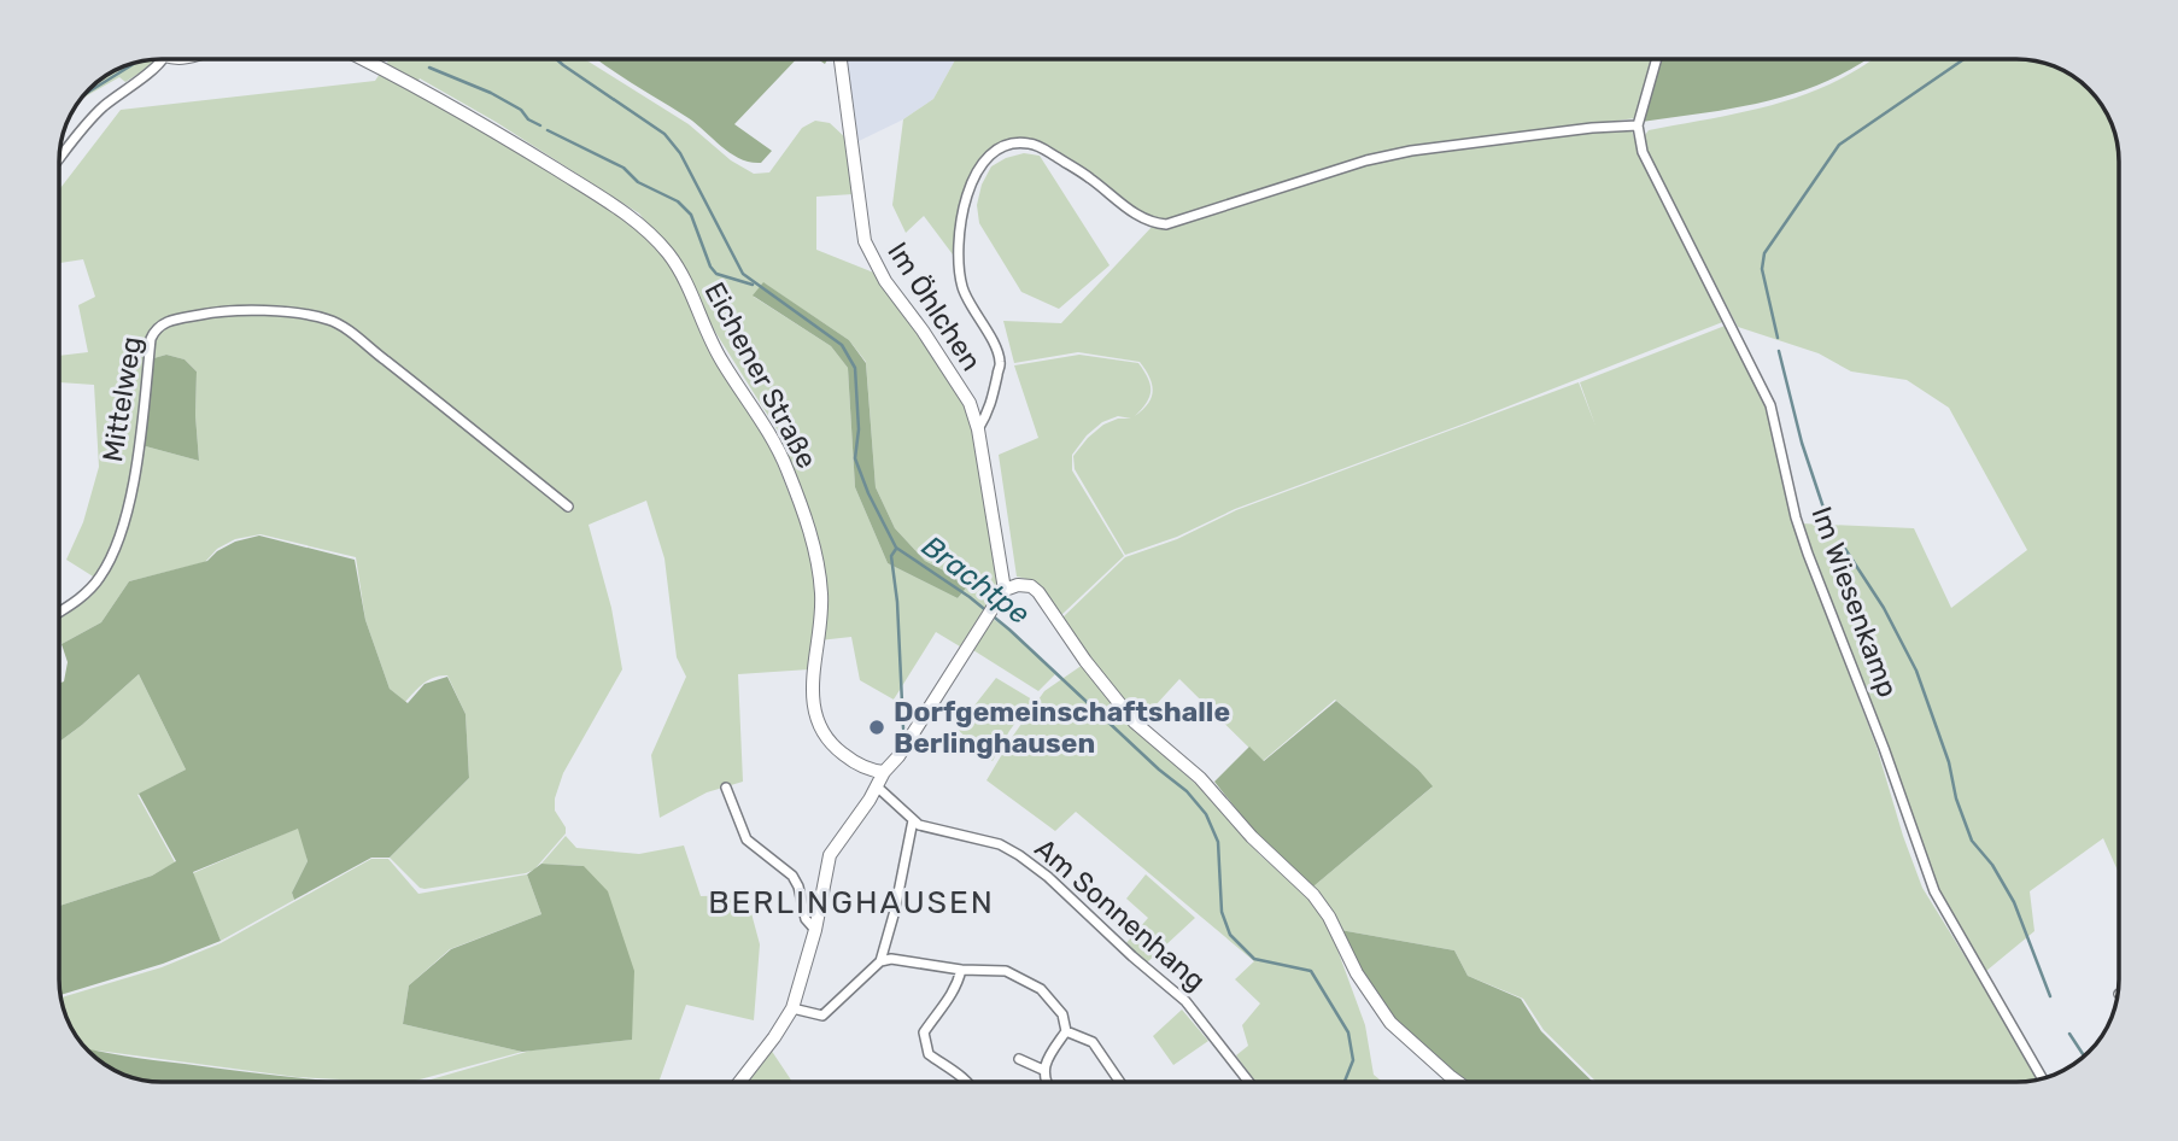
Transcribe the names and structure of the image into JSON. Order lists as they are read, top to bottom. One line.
{"streets":{"main road":["Im Öhlchen","Eichener Straße"],"street":["Mittelweg","Im Wiesenkamp","Am Sonnenhang"]},"districts":["BERLINGHAUSEN"],"water":["Brachtpe"],"places":["Dorfgemeinschaftshalle Berlinghausen"]}
